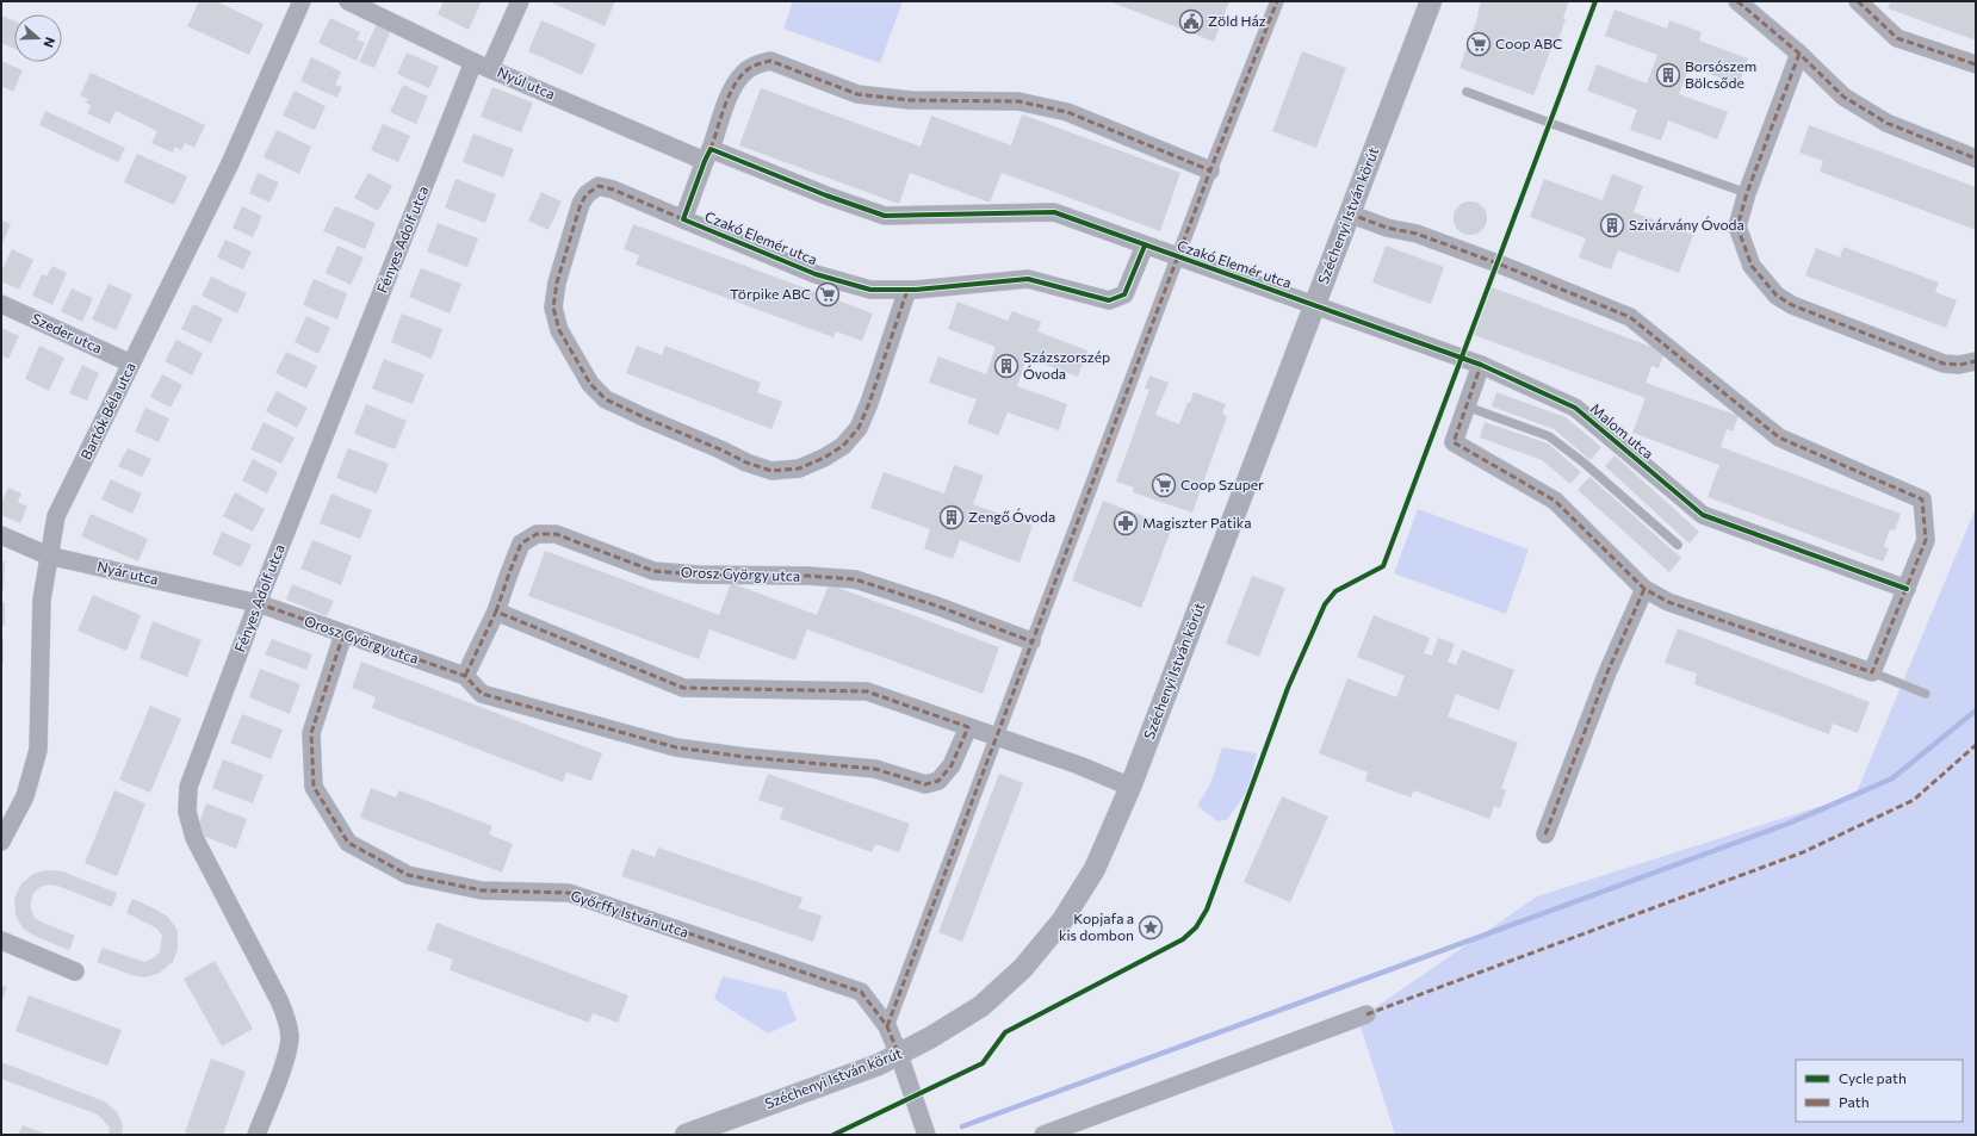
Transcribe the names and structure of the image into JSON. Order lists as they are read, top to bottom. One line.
{"streets":{"street":["Nyúl utca","Széchenyi István körút","Czakó Elemér utca","Fényes Adolf utca","Szeder utca","Bartók Béla utca","Malom utca","Nyár utca","Orosz György utca","Győrffy István utca"]},"crossings":[["Nyúl utca","Czakó Elemér utca"],["Nyúl utca","Fényes Adolf utca"],["Széchenyi István körút","Czakó Elemér utca"],["Széchenyi István körút","Malom utca"],["Széchenyi István körút","Győrffy István utca"],["Czakó Elemér utca","Malom utca"],["Fényes Adolf utca","Nyár utca"],["Fényes Adolf utca","Orosz György utca"],["Szeder utca","Bartók Béla utca"],["Bartók Béla utca","Nyár utca"],["Nyár utca","Orosz György utca"],["Orosz György utca","Győrffy István utca"]],"places":{"public building":["Zöld Ház"],"supermarket":["Coop ABC","Törpike ABC","Coop Szuper"],"building":["Borsószem Bölcsőde","Szivárvány Óvoda","Százszorszép Óvoda","Zengő Óvoda"],"pharmacy":["Magiszter Patika"],"place":["Kopjafa a kis dombon"]},"legend":["Cycle path","Path"],"north":"right"}
